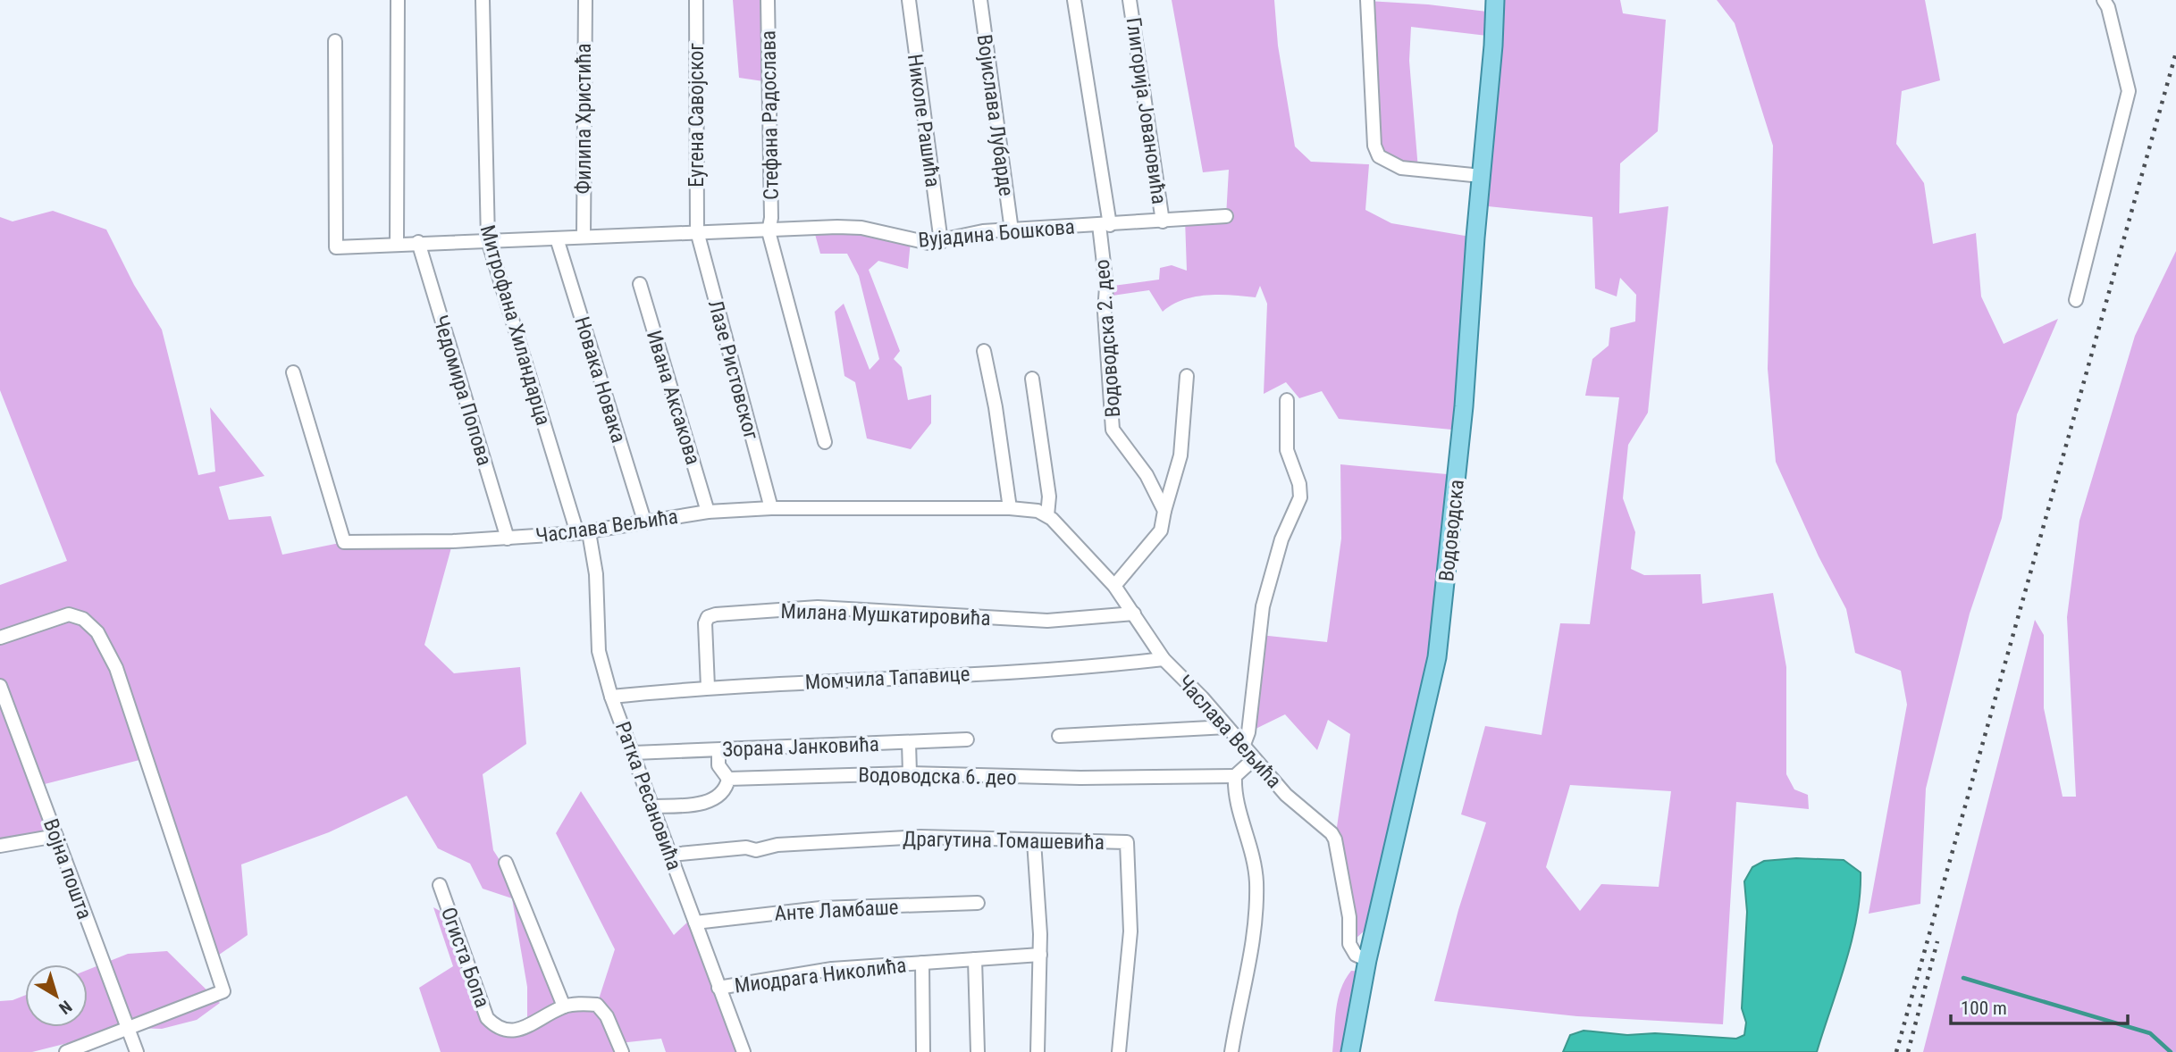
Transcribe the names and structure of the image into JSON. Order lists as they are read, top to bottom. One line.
{"streets":{"main road":["Водоводска"],"street":["Глигорија Јовановића","Еугена Савојског","Стефана Радослава","Војислава Лубарде","Филипа Христића","Николе Рашића","Вујадина Бошкова","Митрофана Хиландарца","Водоводска 2. део","Лазе Ристовског","Новака Новака","Чедомира Попова","Ивана Аксакова","Часлава Вељића","Милана Мушкатировића","Момчила Тапавице","Зорана Јанковића","Водоводска 6. део","Ратка Ресановића","Драгутина Томашевића","Војна пошта","Анте Ламбаше","Огиста Бопа","Миодрага Николића"]},"crossings":[["Глигорија Јовановића","Вујадина Бошкова"],["Еугена Савојског","Вујадина Бошкова"],["Еугена Савојског","Лазе Ристовског"],["Стефана Радослава","Вујадина Бошкова"],["Војислава Лубарде","Вујадина Бошкова"],["Филипа Христића","Вујадина Бошкова"],["Николе Рашића","Вујадина Бошкова"],["Вујадина Бошкова","Митрофана Хиландарца"],["Вујадина Бошкова","Водоводска 2. део"],["Вујадина Бошкова","Лазе Ристовског"],["Вујадина Бошкова","Новака Новака"],["Вујадина Бошкова","Чедомира Попова"],["Митрофана Хиландарца","Часлава Вељића"],["Митрофана Хиландарца","Ратка Ресановића"],["Лазе Ристовског","Часлава Вељића"],["Новака Новака","Часлава Вељића"],["Чедомира Попова","Часлава Вељића"],["Ивана Аксакова","Часлава Вељића"],["Часлава Вељића","Водоводска"],["Часлава Вељића","Милана Мушкатировића"],["Часлава Вељића","Момчила Тапавице"],["Часлава Вељића","Ратка Ресановића"],["Милана Мушкатировића","Момчила Тапавице"],["Момчила Тапавице","Ратка Ресановића"],["Зорана Јанковића","Ратка Ресановића"],["Ратка Ресановића","Драгутина Томашевића"],["Ратка Ресановића","Анте Ламбаше"],["Ратка Ресановића","Миодрага Николића"]],"scale_bar":"100 m","north":"bottom right"}
